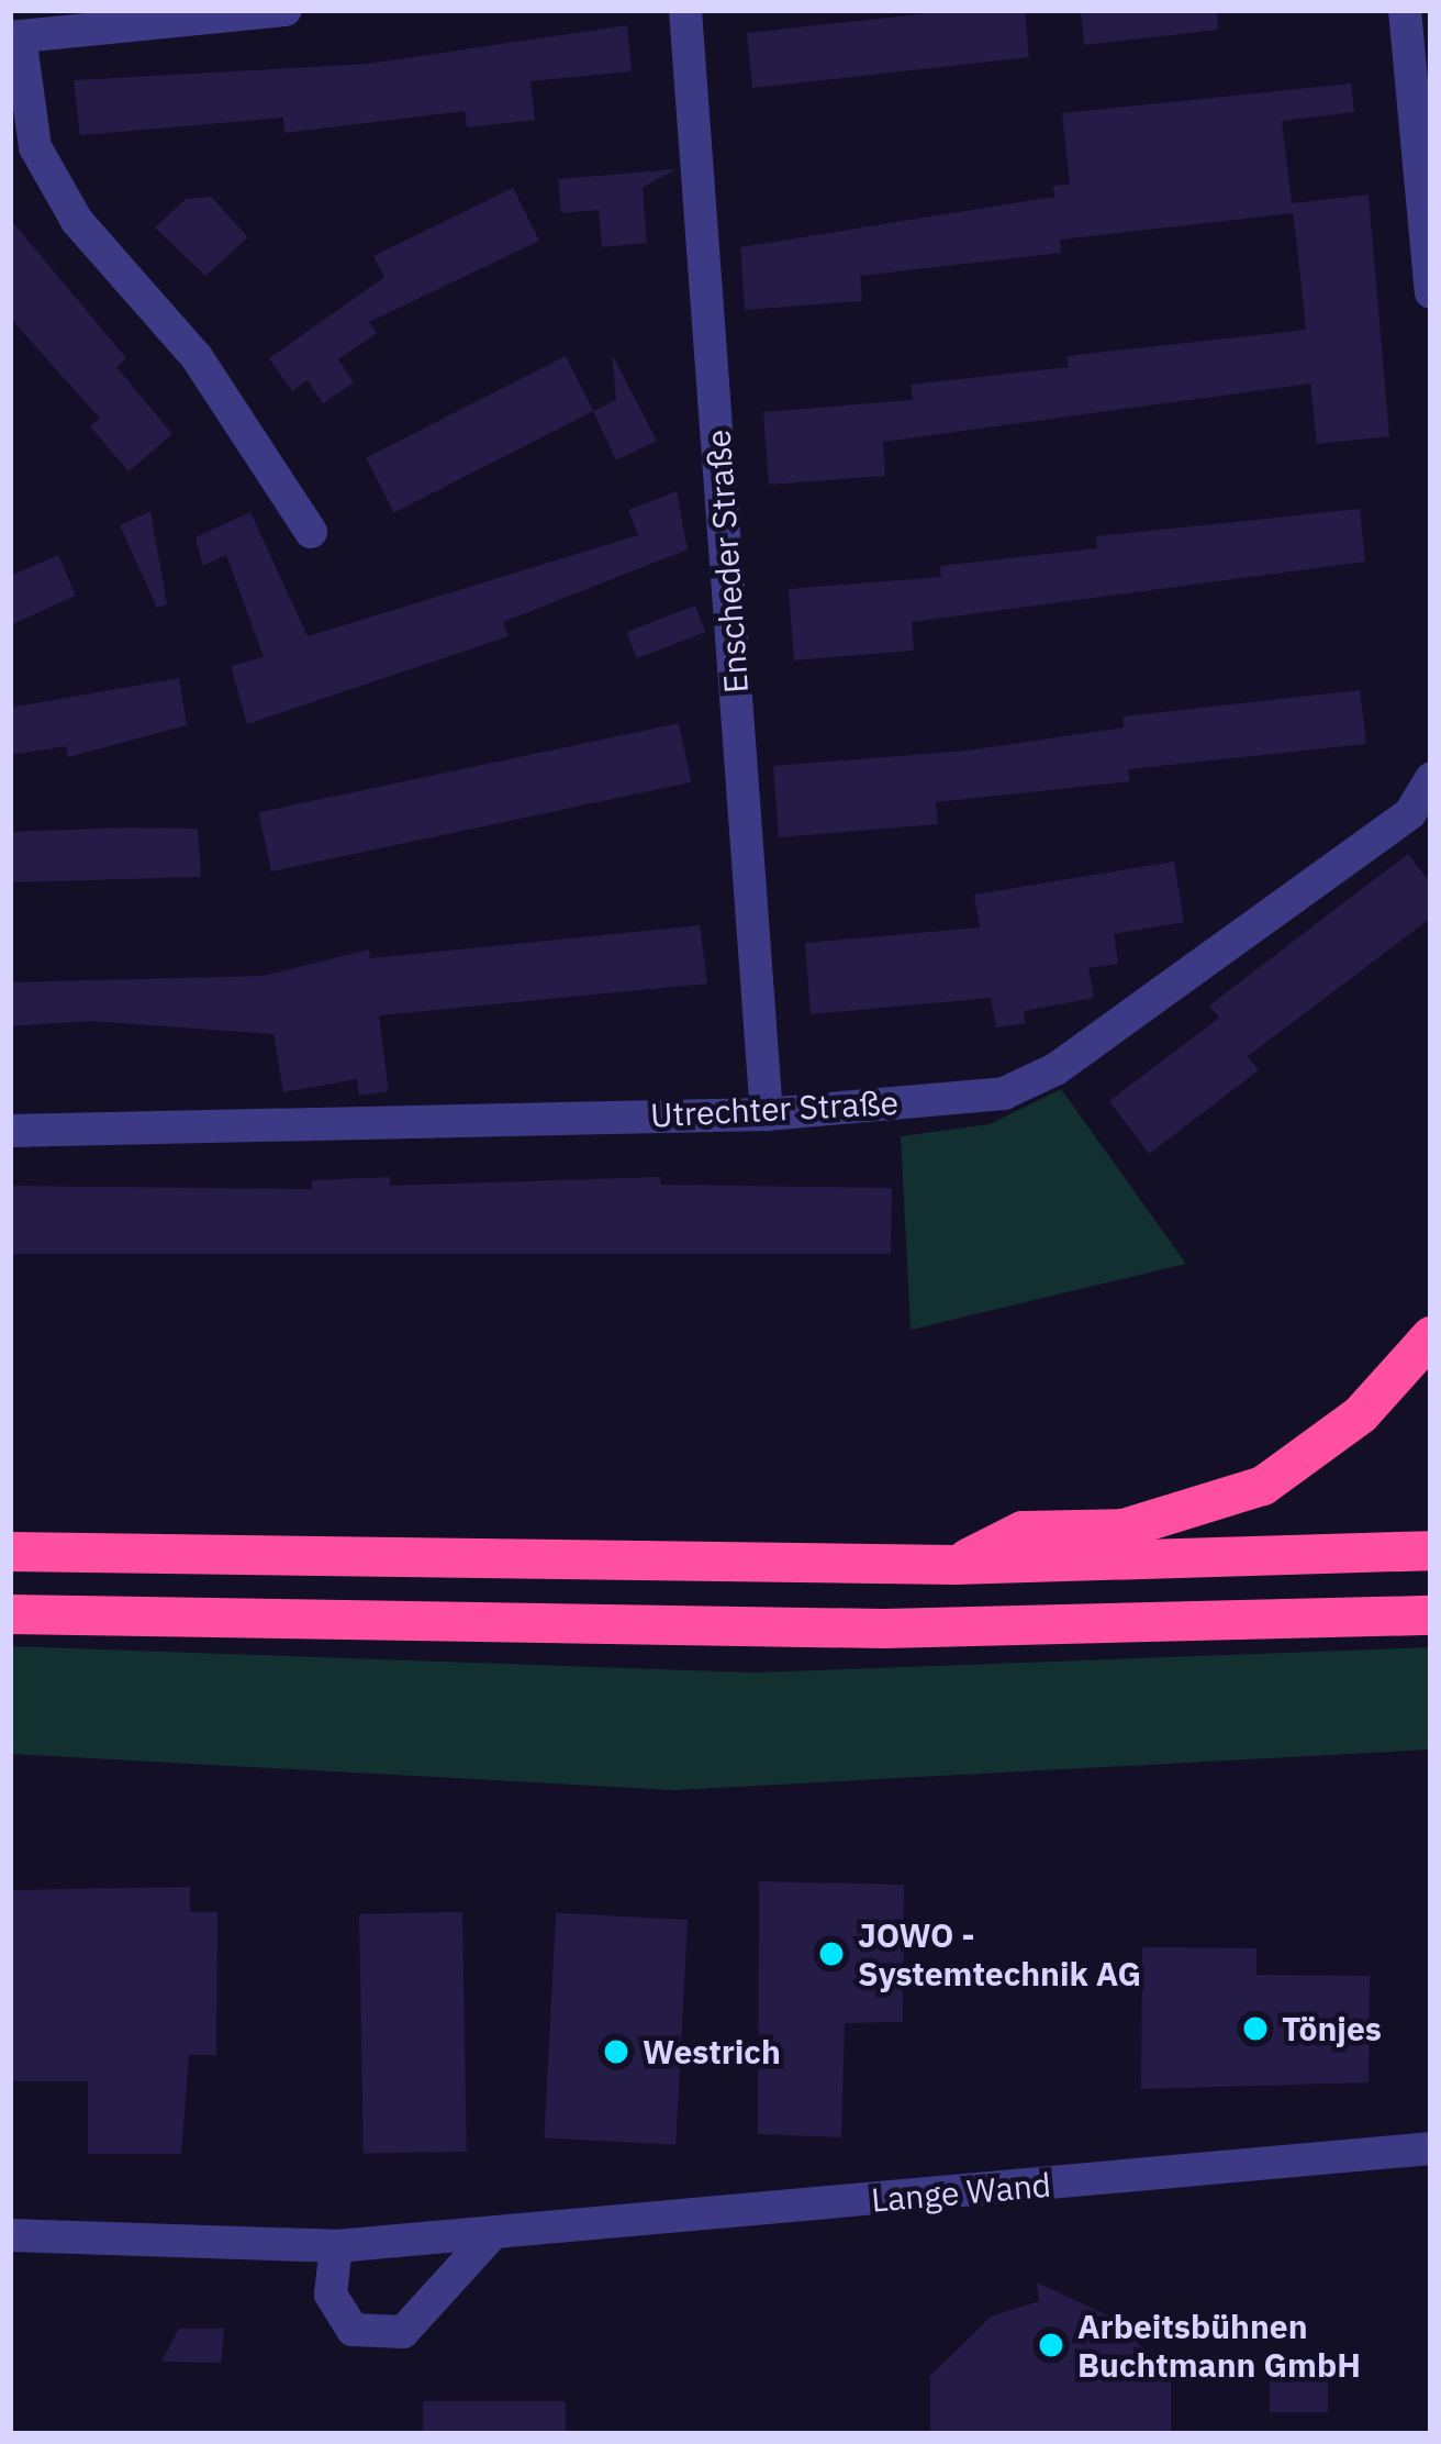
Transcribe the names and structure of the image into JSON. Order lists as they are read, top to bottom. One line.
{"streets":{"street":["Enscheder Straße","Utrechter Straße","Lange Wand"]},"crossings":[["Enscheder Straße","Utrechter Straße"]],"places":["JOWO ‑ Systemtechnik AG","Tönjes","Westrich","Arbeitsbühnen Buchtmann GmbH"]}
